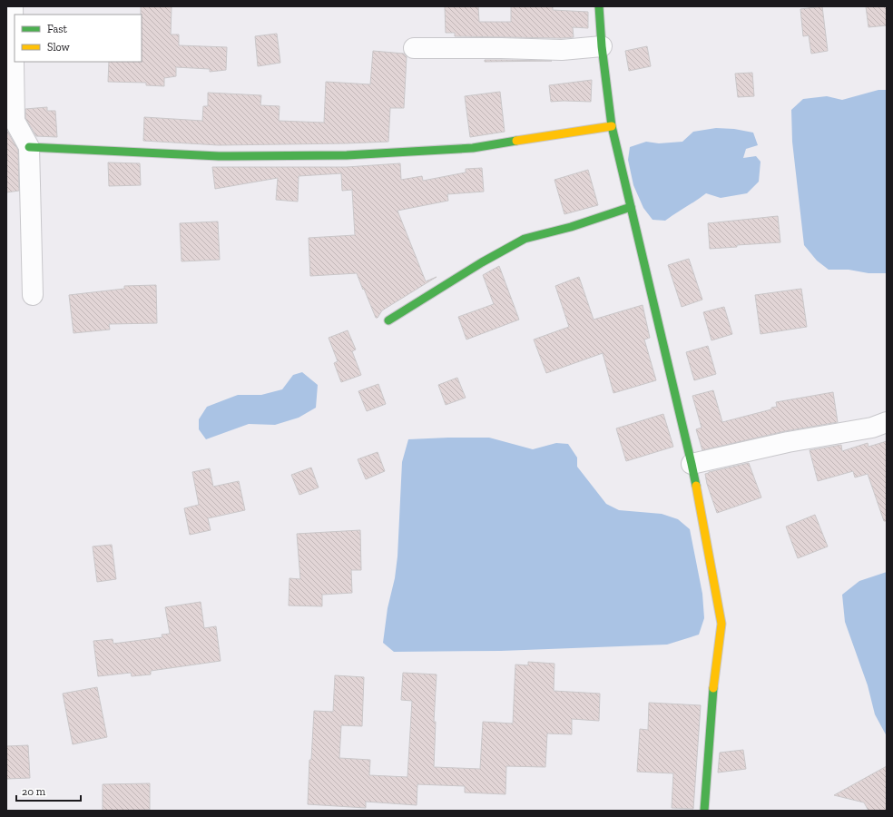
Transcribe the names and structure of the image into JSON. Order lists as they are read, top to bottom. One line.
{"legend":["Fast","Slow"],"scale_bar":"20 m"}
